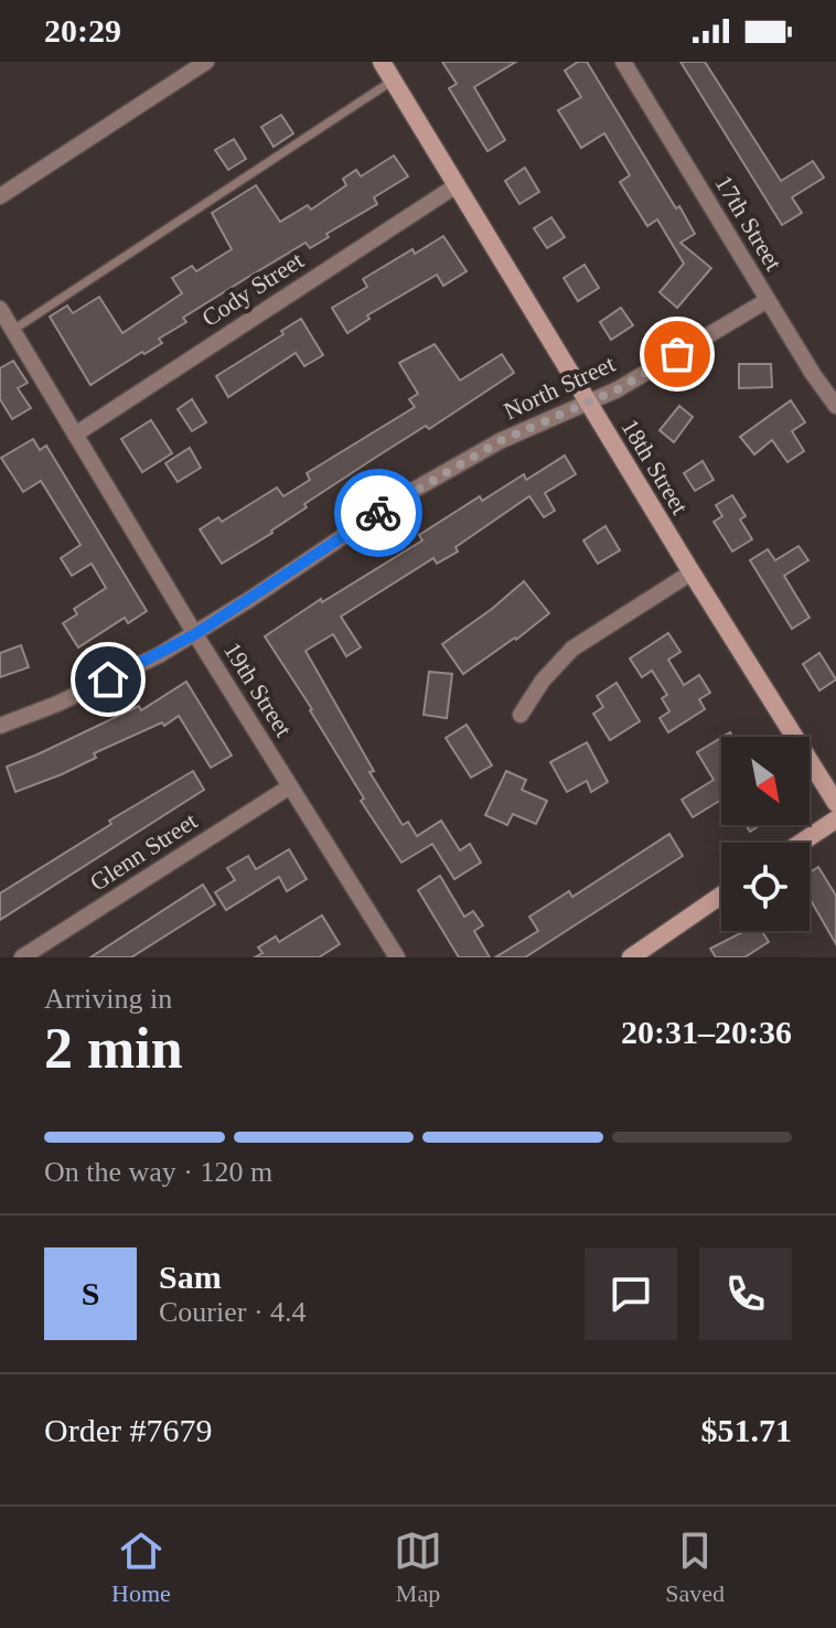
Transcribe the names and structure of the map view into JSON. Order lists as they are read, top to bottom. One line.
{"streets":{"street":["17th Street","Cody Street","North Street","18th Street","19th Street","Glenn Street"]},"crossings":[["17th Street","North Street"],["Cody Street","18th Street"],["Cody Street","19th Street"],["North Street","18th Street"],["North Street","19th Street"],["19th Street","Glenn Street"]],"north":"bottom right","page":{"status":"20:29","heading":["2 min","Arriving in","20:31–20:36"],"panel":["Sam","Courier · 4.4","Order #7679","$51.71"],"bar":"On the way · 120 m","round":"S","tabs":["Home","Map","Saved"]}}
